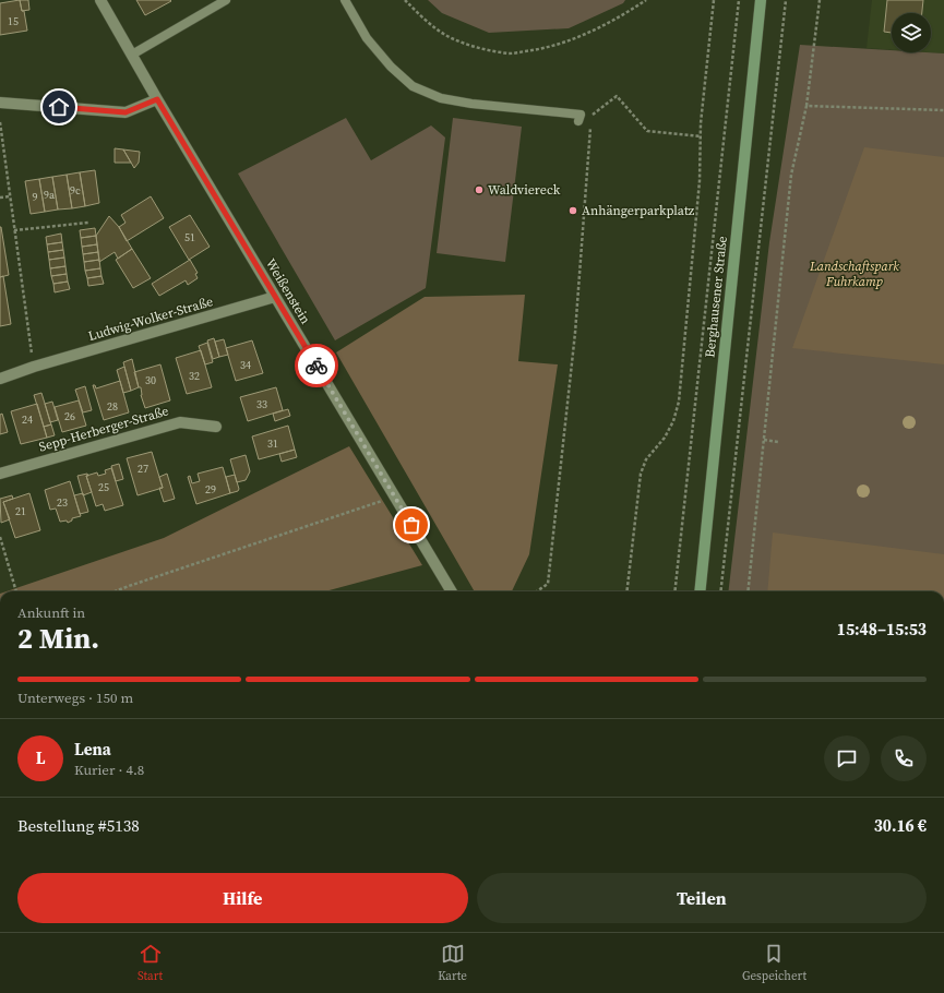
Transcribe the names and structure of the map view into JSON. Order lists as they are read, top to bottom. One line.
{"streets":{"main road":["Berghausener Straße"],"street":["Weißenstein","Ludwig-Wolker-Straße","Sepp-Herberger-Straße"]},"crossings":[["Weißenstein","Ludwig-Wolker-Straße"]],"parks":["Landschaftspark Fuhrkamp"],"places":["Waldviereck","Anhängerparkplatz"],"house_numbers":["15","9c","9a","9","51","34","32","30","33","28","26","24","31","27","25","29","23","21"],"page":{"heading":["2 Min.","Ankunft in","15:48–15:53"],"panel":["Lena","Kurier · 4.8","Bestellung #5138","30.16 €"],"bar":"Unterwegs · 150 m","round":"L","buttons":["Hilfe","Teilen"],"tabs":["Start","Karte","Gespeichert"]}}
